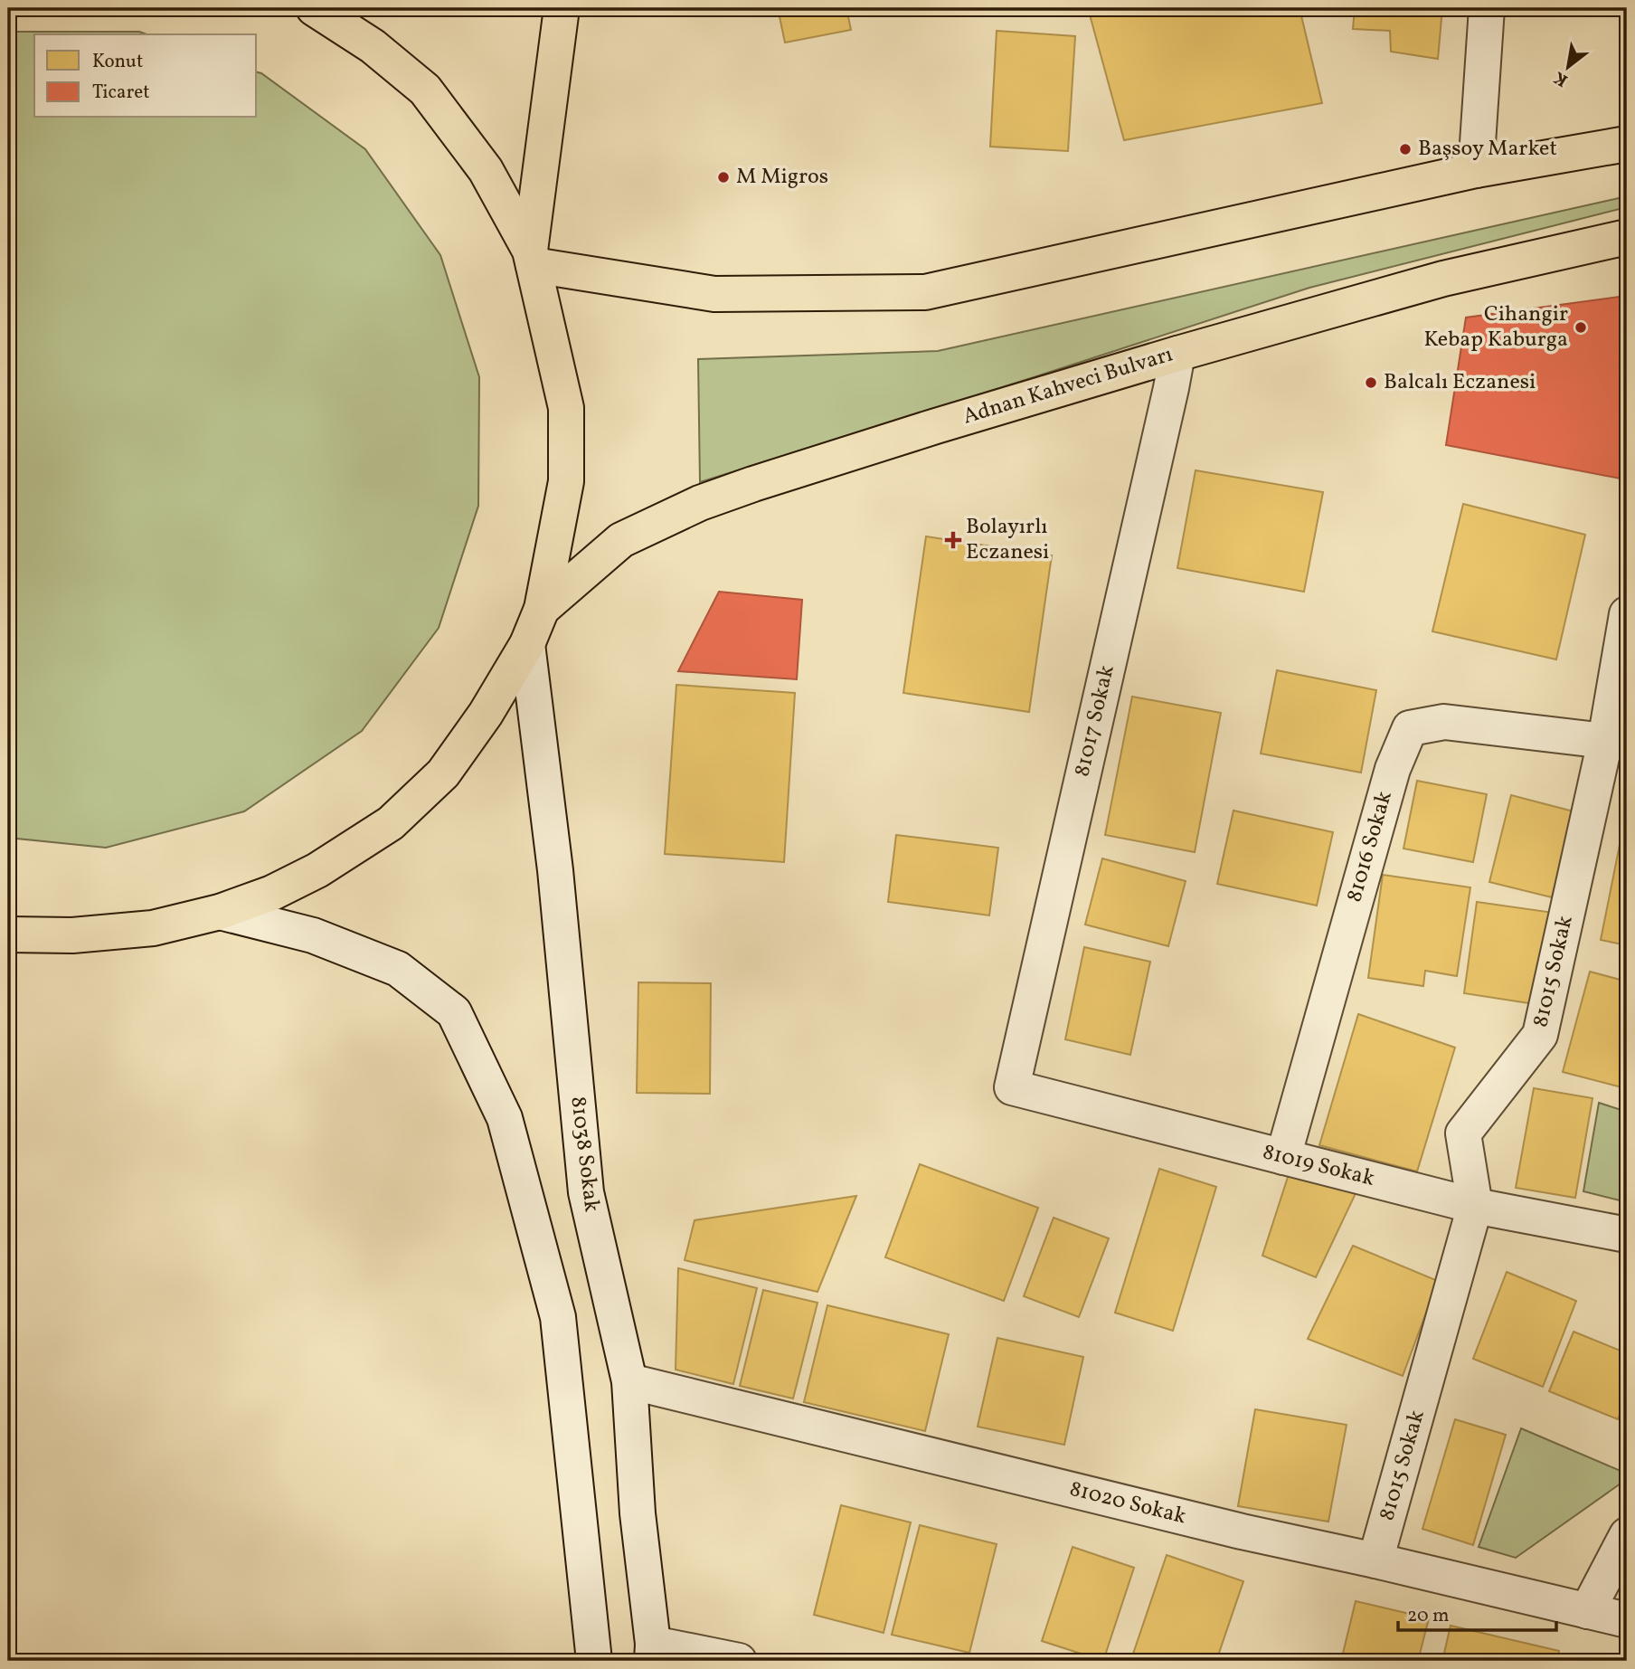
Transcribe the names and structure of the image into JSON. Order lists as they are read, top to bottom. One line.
{"streets":{"main road":["Adnan Kahveci Bulvarı"],"street":["81017 Sokak","81016 Sokak","81015 Sokak","81038 Sokak","81019 Sokak","81020 Sokak"]},"crossings":[["Adnan Kahveci Bulvarı","81017 Sokak"],["81017 Sokak","81019 Sokak"],["81016 Sokak","81015 Sokak"],["81016 Sokak","81019 Sokak"],["81015 Sokak","81019 Sokak"],["81015 Sokak","81020 Sokak"],["81038 Sokak","81020 Sokak"]],"places":{"other":["Başsoy Market","M Migros","Cihangir Kebap Kaburga","Balcalı Eczanesi"],"health":["Bolayırlı Eczanesi"]},"legend":["Konut","Ticaret"],"scale_bar":"20 m","north":"bottom left"}
